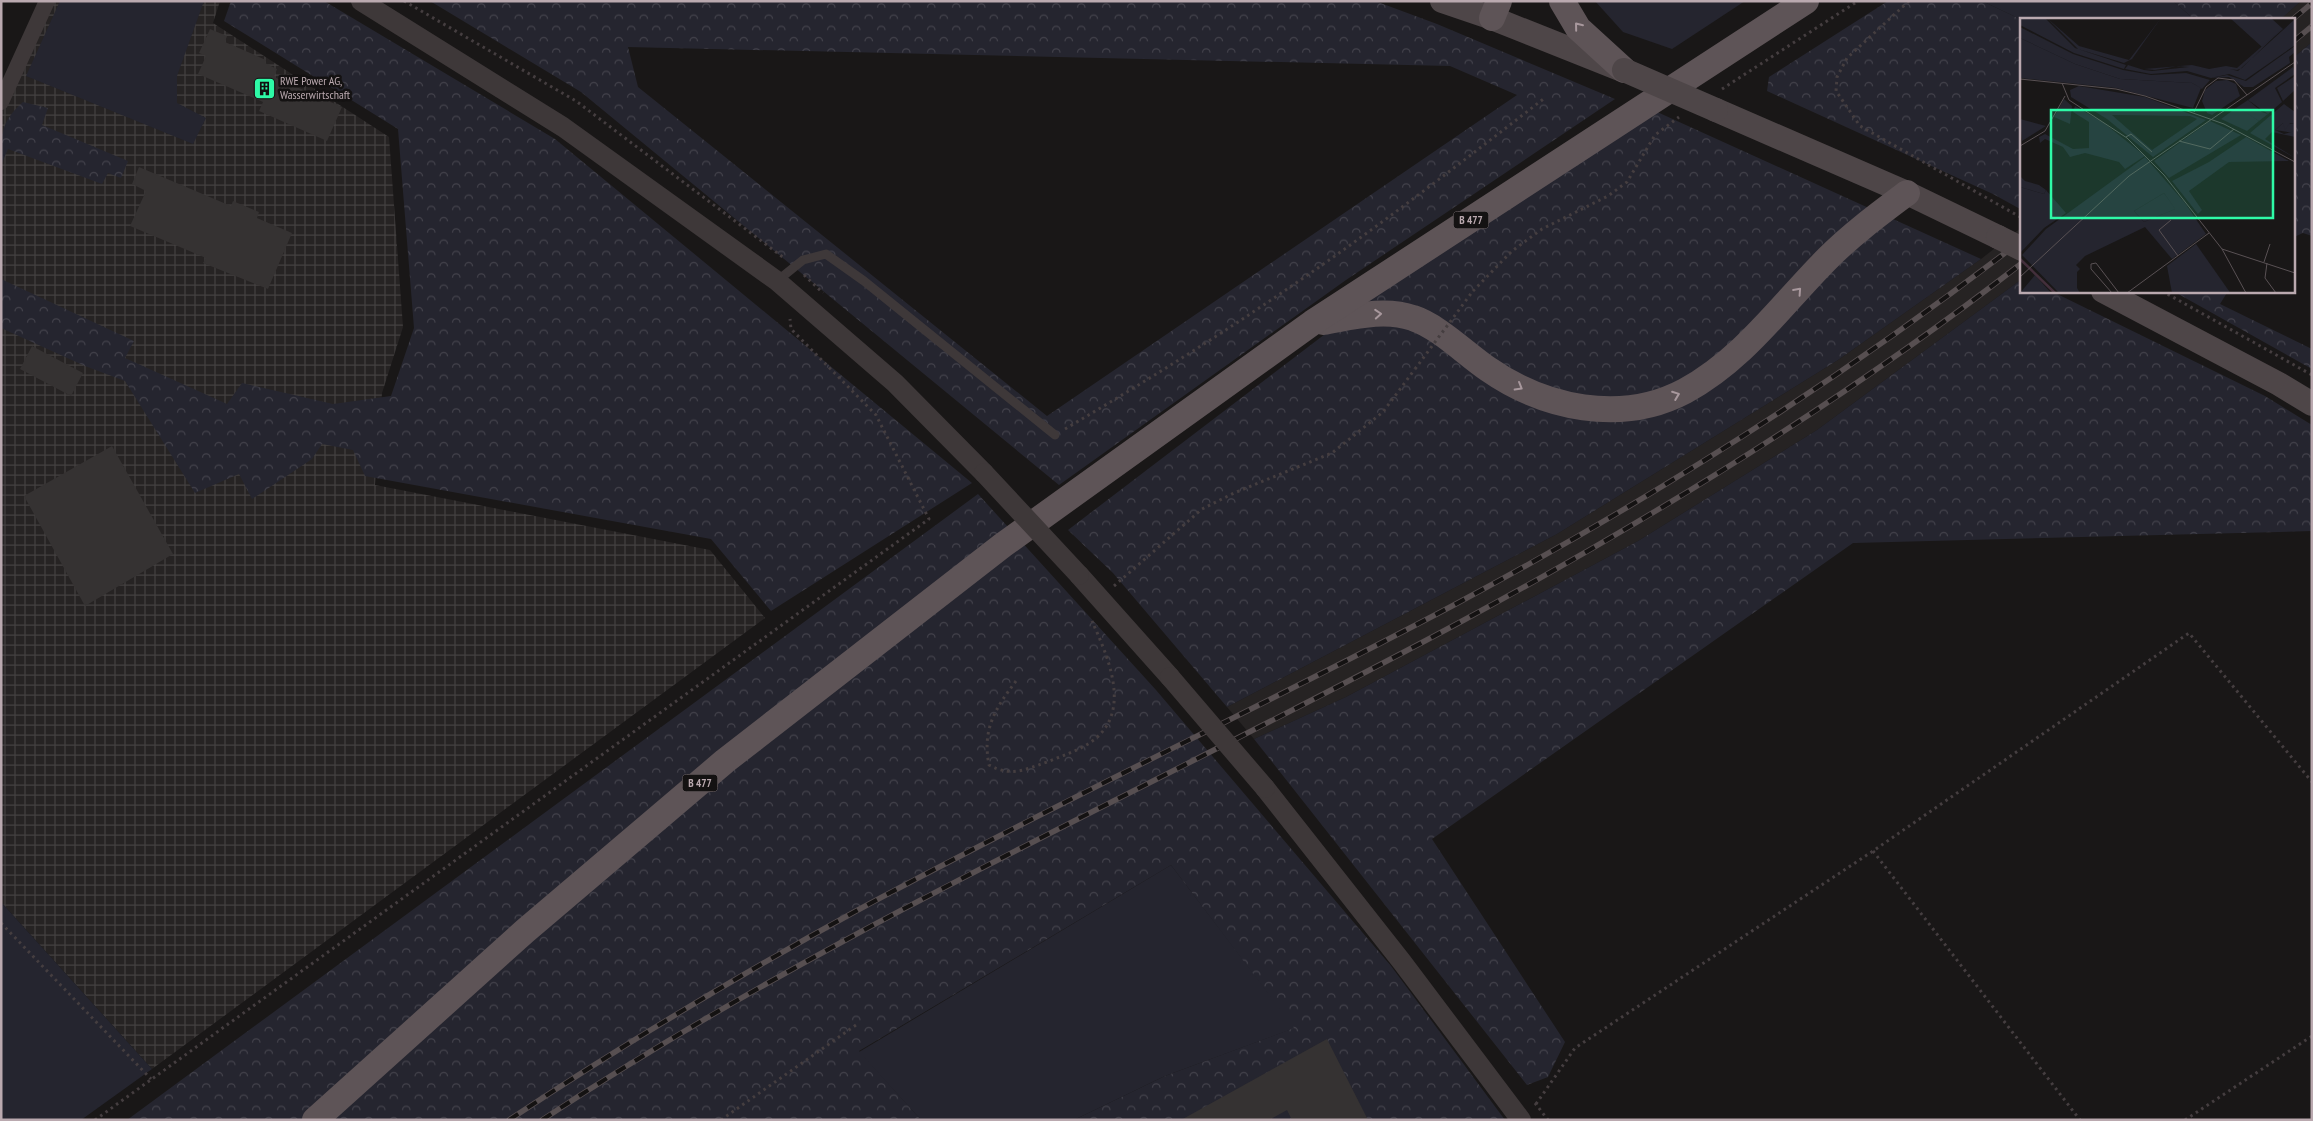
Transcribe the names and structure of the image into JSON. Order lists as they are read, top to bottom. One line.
{"streets":{"main road":["B 477"]},"places":{"building":["RWE Power AG, Wasserwirtschaft"]}}
